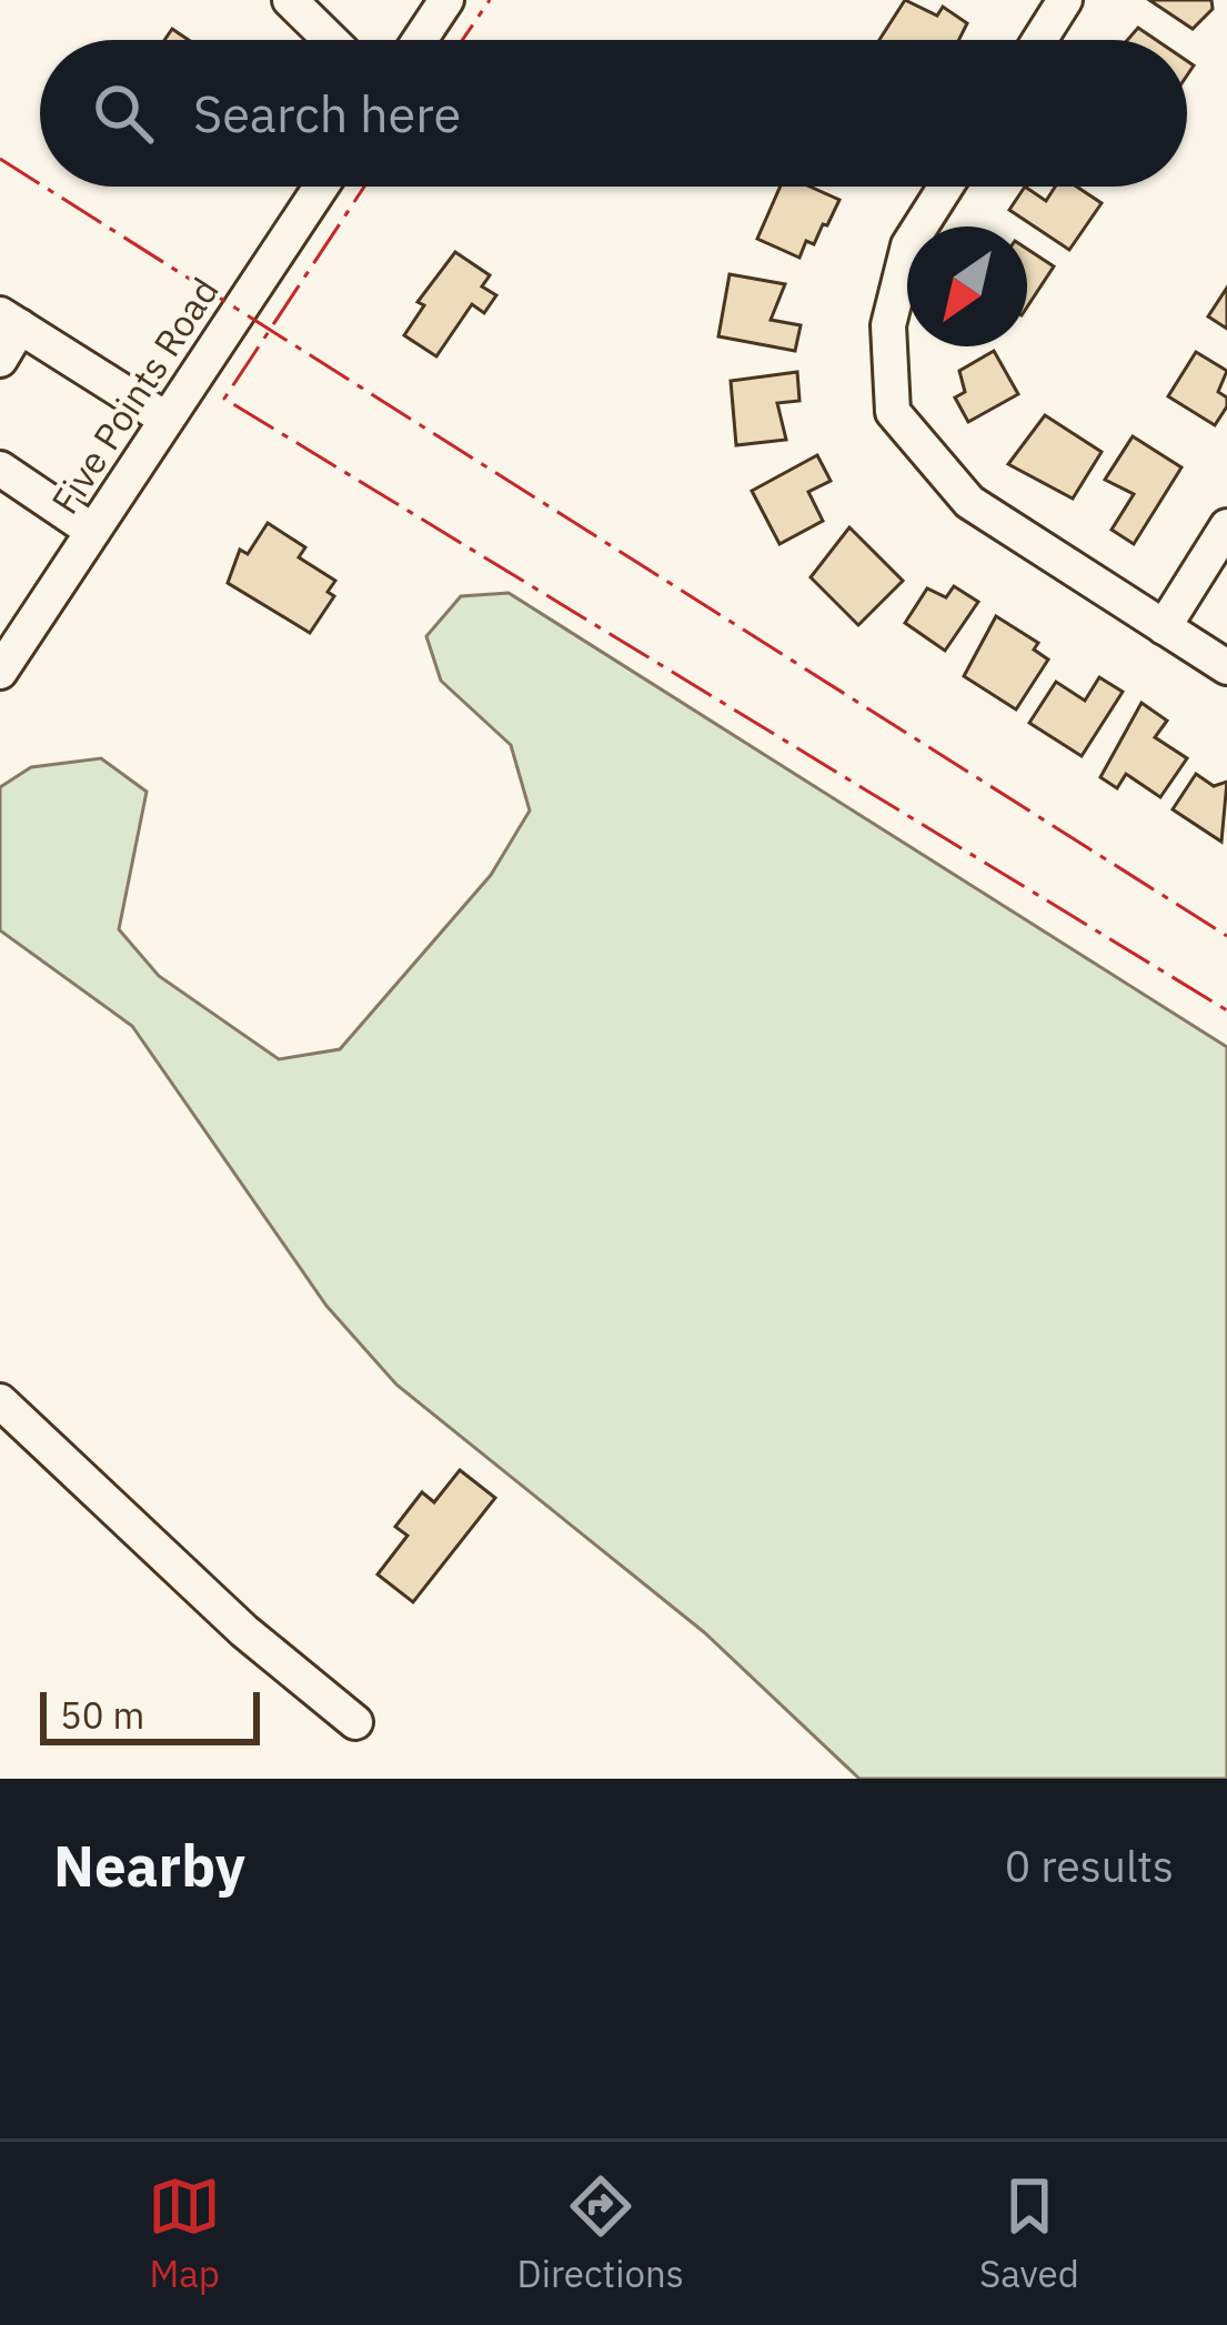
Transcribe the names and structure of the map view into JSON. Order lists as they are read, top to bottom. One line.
{"streets":{"street":["Five Points Road"]},"scale_bar":"50 m","north":"bottom left","page":{"search":"Search here","scale":"50 m","heading":["Nearby","0 results"],"nav":["Map","Directions","Saved"]}}
